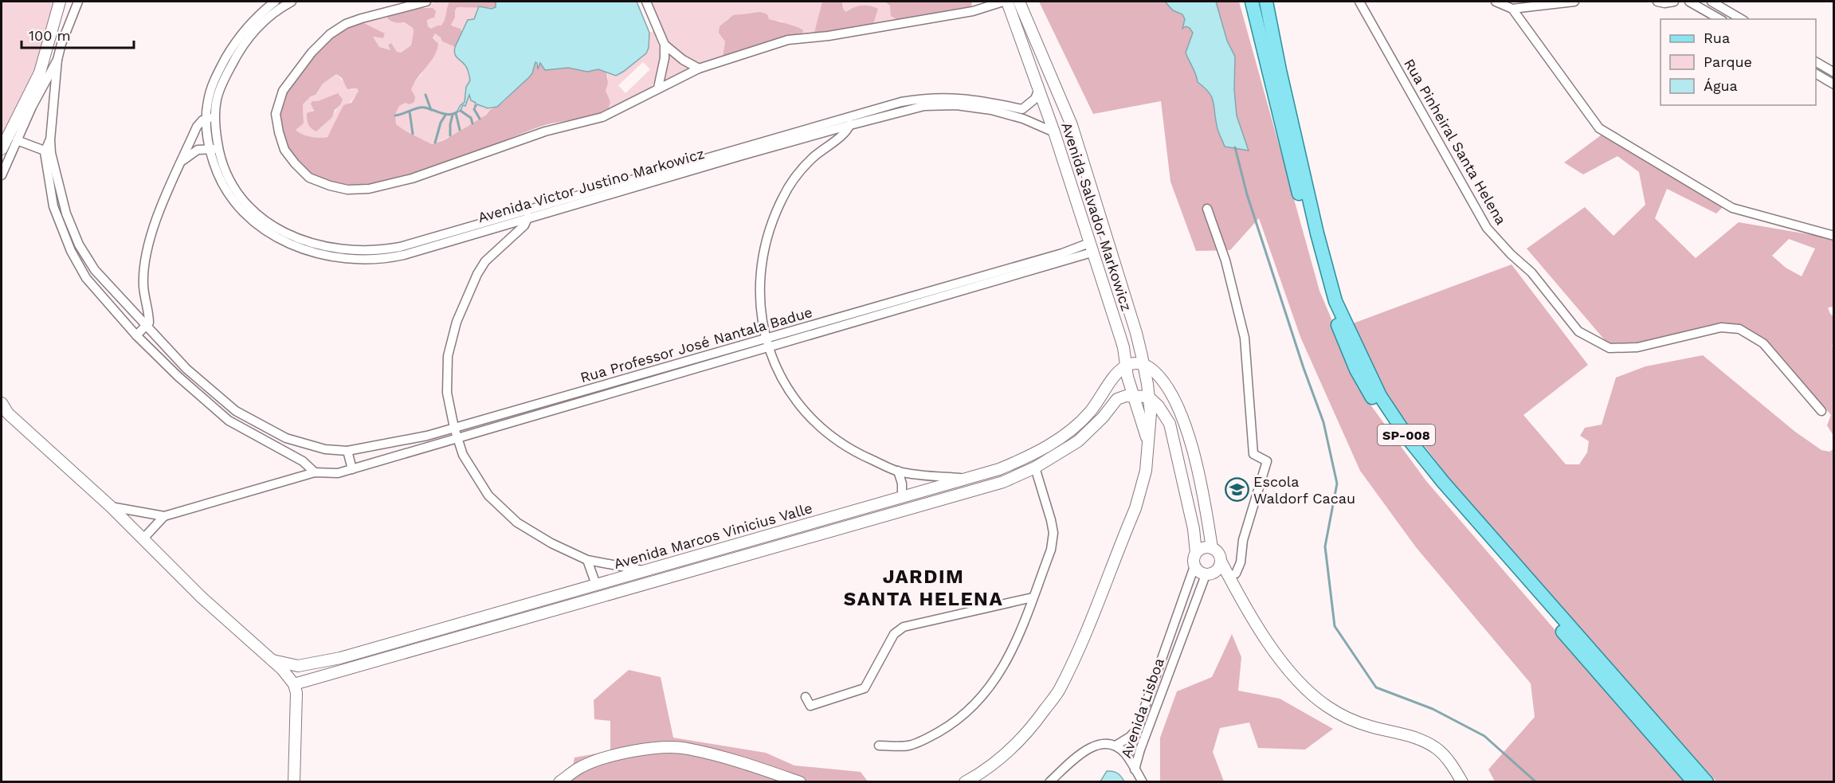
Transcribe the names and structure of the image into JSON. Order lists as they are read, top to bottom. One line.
{"streets":{"main road":["SP-008"],"street":["Rua Pinheiral Santa Helena","Avenida Victor Justino Markowicz","Avenida Salvador Markowicz","Rua Professor José Nantala Badue","Avenida Marcos Vinicius Valle","Avenida Lisboa"]},"crossings":[["Avenida Victor Justino Markowicz","Avenida Salvador Markowicz"],["Avenida Salvador Markowicz","Rua Professor José Nantala Badue"],["Avenida Salvador Markowicz","Avenida Marcos Vinicius Valle"]],"districts":["JARDIM SANTA HELENA"],"places":{"school or university":["Escola Waldorf Cacau"]},"legend":["Rua","Parque","Água"],"scale_bar":"100 m"}
